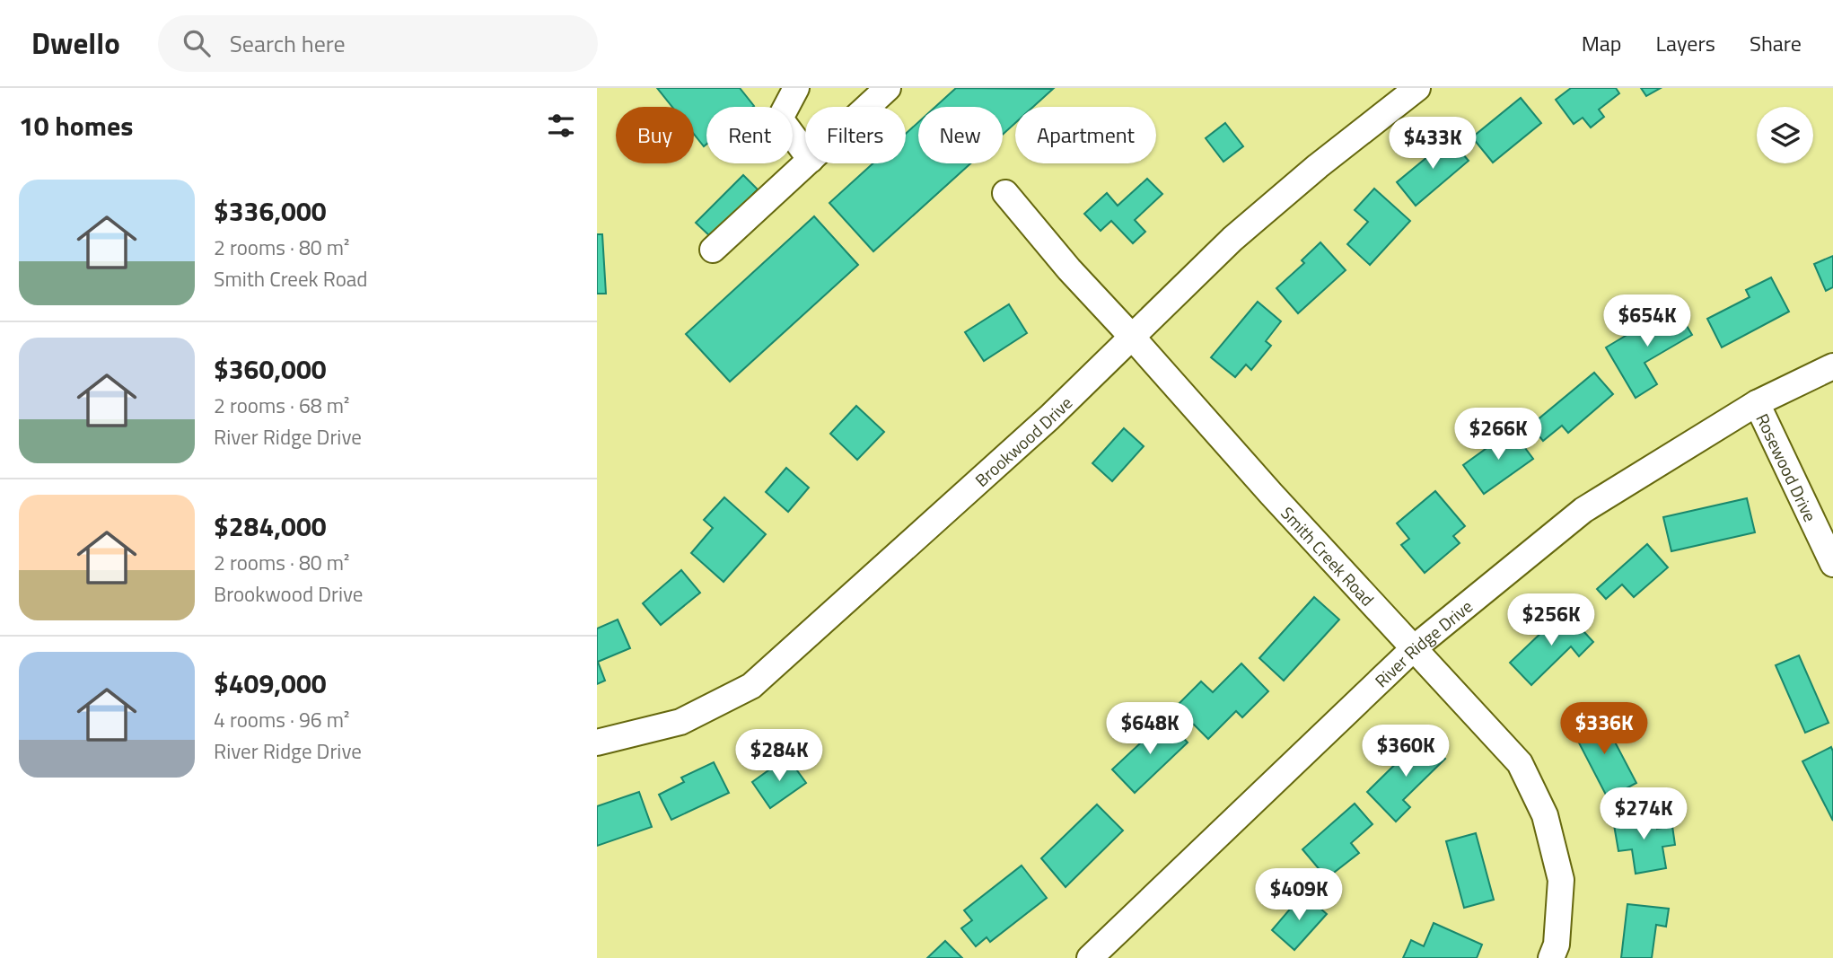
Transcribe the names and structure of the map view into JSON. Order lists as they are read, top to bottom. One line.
{"streets":{"street":["Brookwood Drive","Rosewood Drive","Smith Creek Road","River Ridge Drive"]},"crossings":[["Brookwood Drive","Smith Creek Road"],["Rosewood Drive","River Ridge Drive"],["Smith Creek Road","River Ridge Drive"]],"page":{"header":"Dwello","search":"Search here","nav":["Map","Layers","Share"],"heading":"10 homes","chip":["Buy","Rent","Filters","New","Apartment"],"price":["$433K","$654K","$266K","$256K","$648K","$336K","$360K","$284K","$274K","$409K"],"list":[{"name":"$336,000","note":"2 rooms · 80 m² · Smith Creek Road"},{"name":"$360,000","note":"2 rooms · 68 m² · River Ridge Drive"},{"name":"$284,000","note":"2 rooms · 80 m² · Brookwood Drive"},{"name":"$409,000","note":"4 rooms · 96 m² · River Ridge Drive"}]}}
